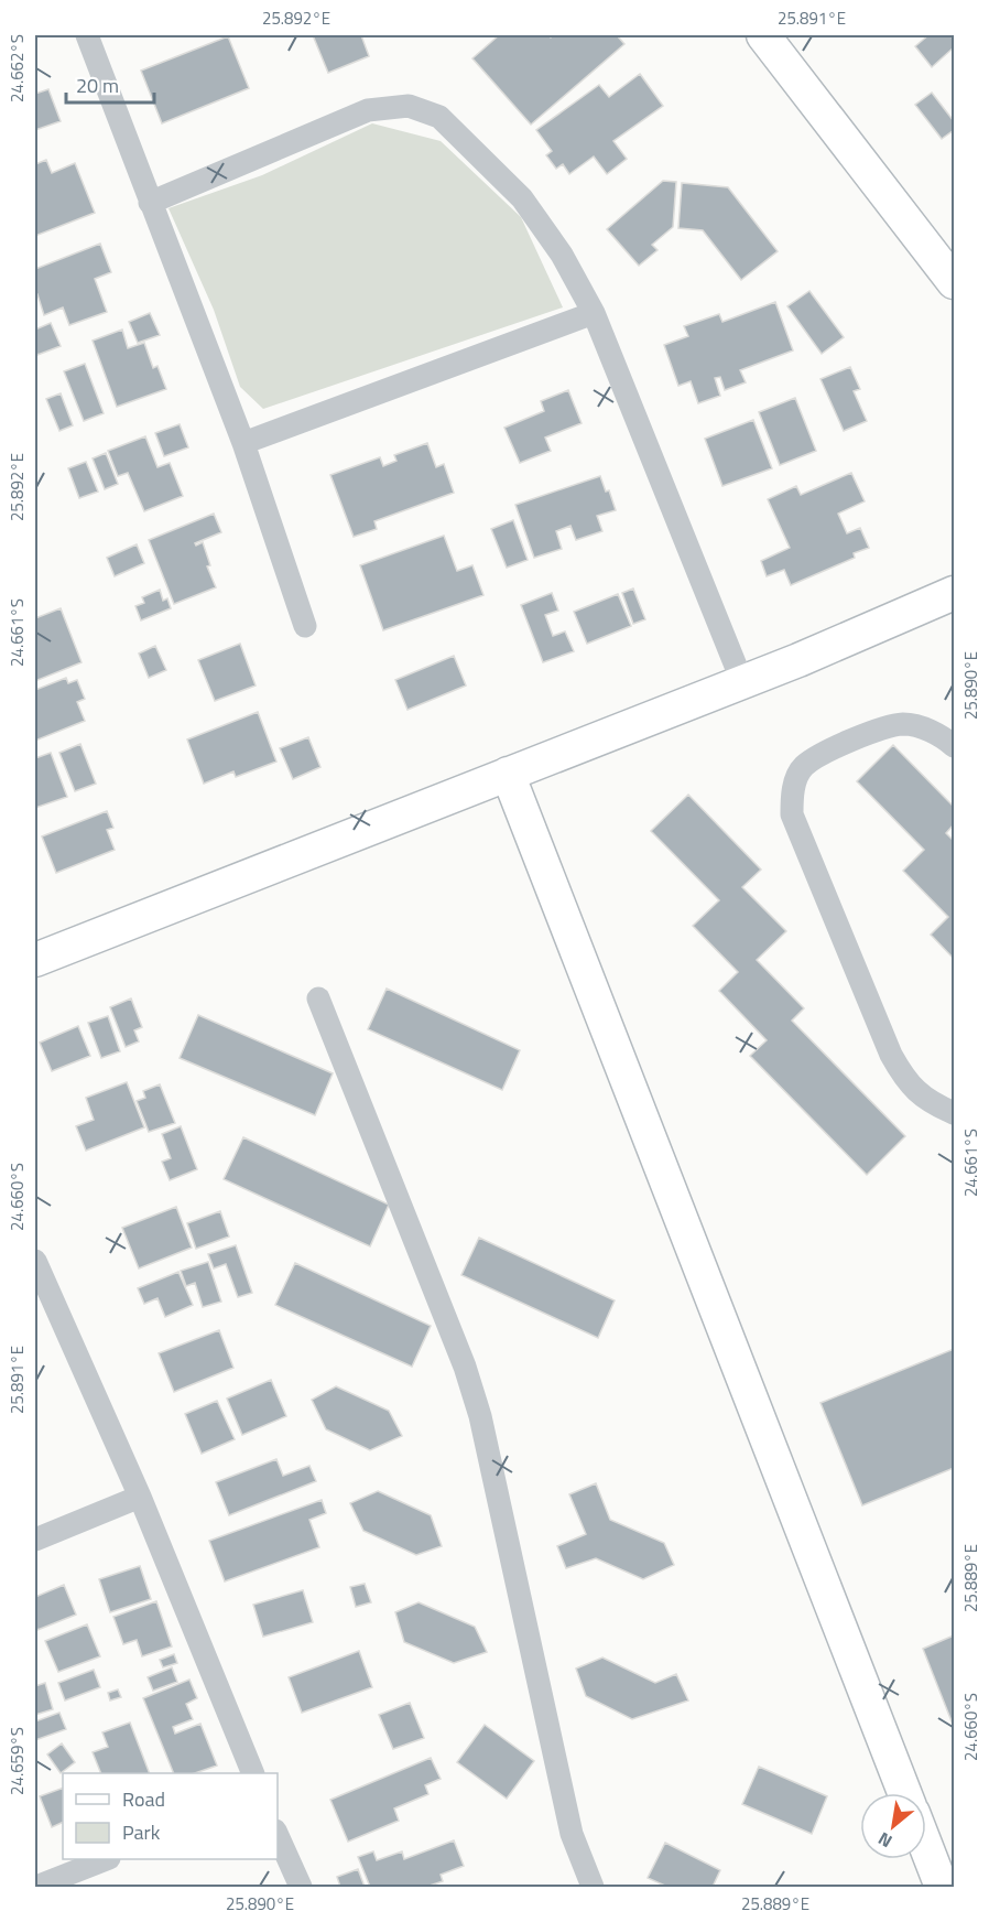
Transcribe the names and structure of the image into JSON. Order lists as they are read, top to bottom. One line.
{"legend":["Road","Park"],"scale_bar":"20 m","north":"bottom left","coordinates":["25.892°E","25.891°E","24.662°S","24.661°S","25.890°E","24.660°S","25.889°E","24.659°S"]}
